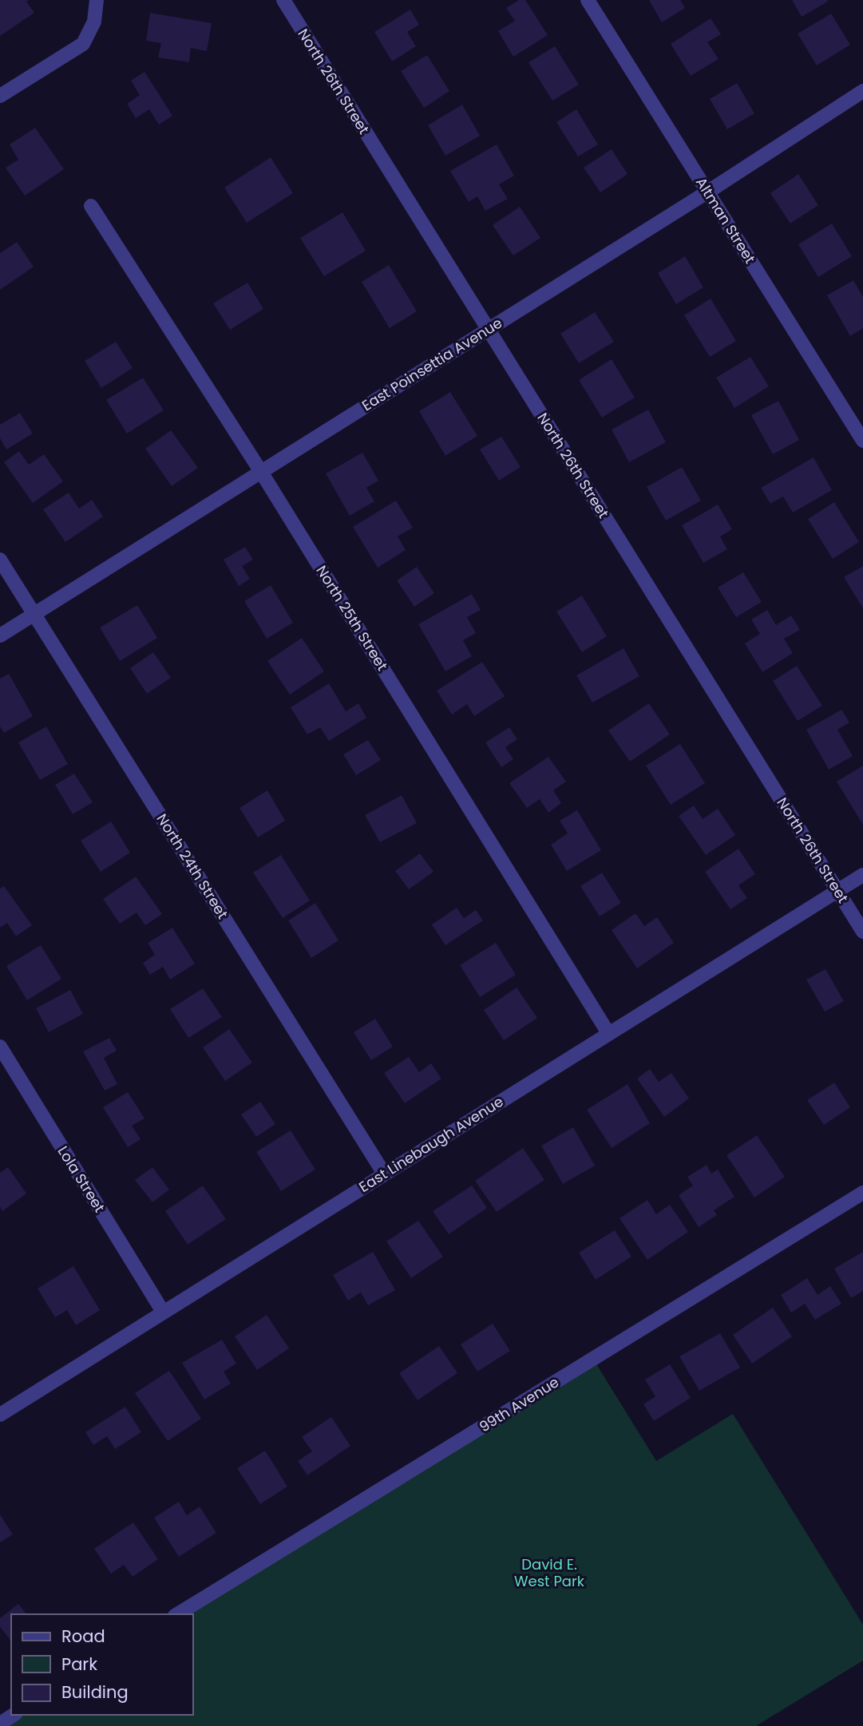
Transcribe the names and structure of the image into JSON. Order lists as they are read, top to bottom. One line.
{"streets":{"street":["North 26th Street","Altman Street","East Poinsettia Avenue","North 25th Street","North 24th Street","East Linebaugh Avenue","Lola Street","99th Avenue"]},"crossings":[["North 26th Street","East Poinsettia Avenue"],["North 26th Street","East Linebaugh Avenue"],["Altman Street","East Poinsettia Avenue"],["East Poinsettia Avenue","North 25th Street"],["East Poinsettia Avenue","North 24th Street"],["North 25th Street","East Linebaugh Avenue"],["North 24th Street","East Linebaugh Avenue"],["East Linebaugh Avenue","Lola Street"]],"parks":["David E. West Park"],"legend":["Road","Park","Building"]}
